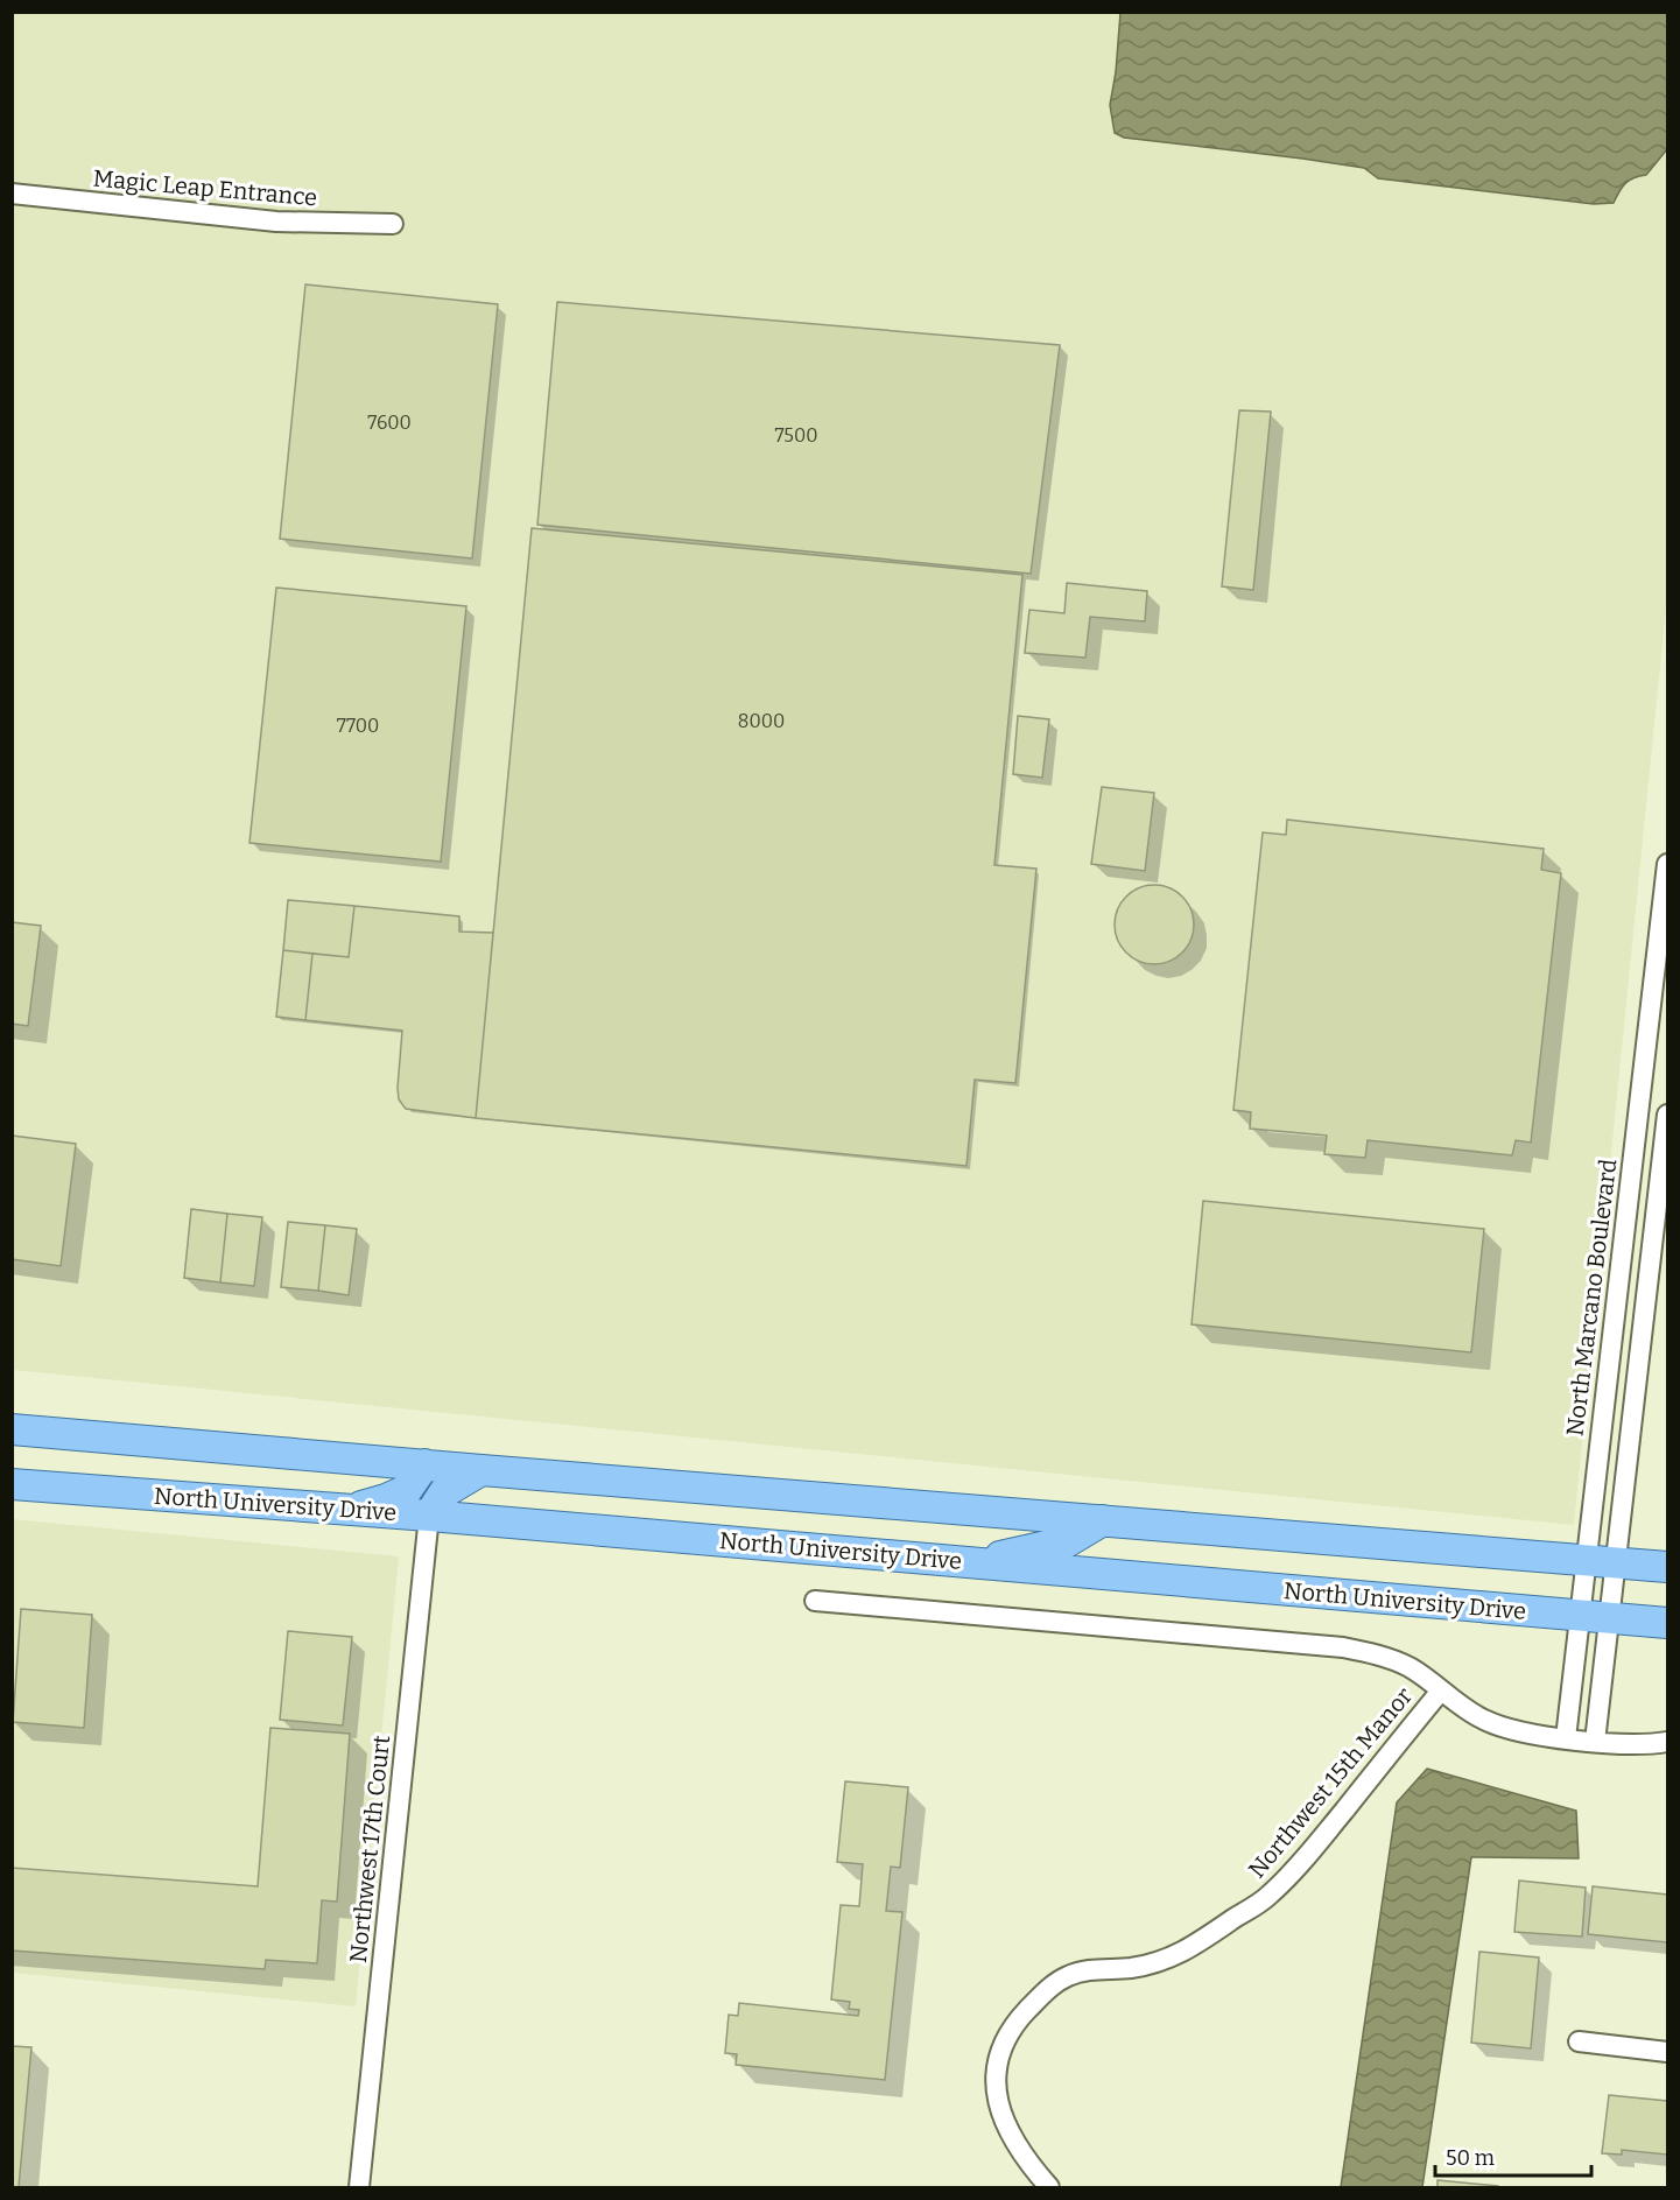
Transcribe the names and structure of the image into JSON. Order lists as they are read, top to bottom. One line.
{"streets":{"main road":["North University Drive"],"street":["Magic Leap Entrance","North Marcano Boulevard","Northwest 15th Manor","Northwest 17th Court"]},"crossings":[["North Marcano Boulevard","North University Drive"],["North University Drive","Northwest 17th Court"]],"house_numbers":["7600","7500","8000","7700"],"scale_bar":"50 m"}
